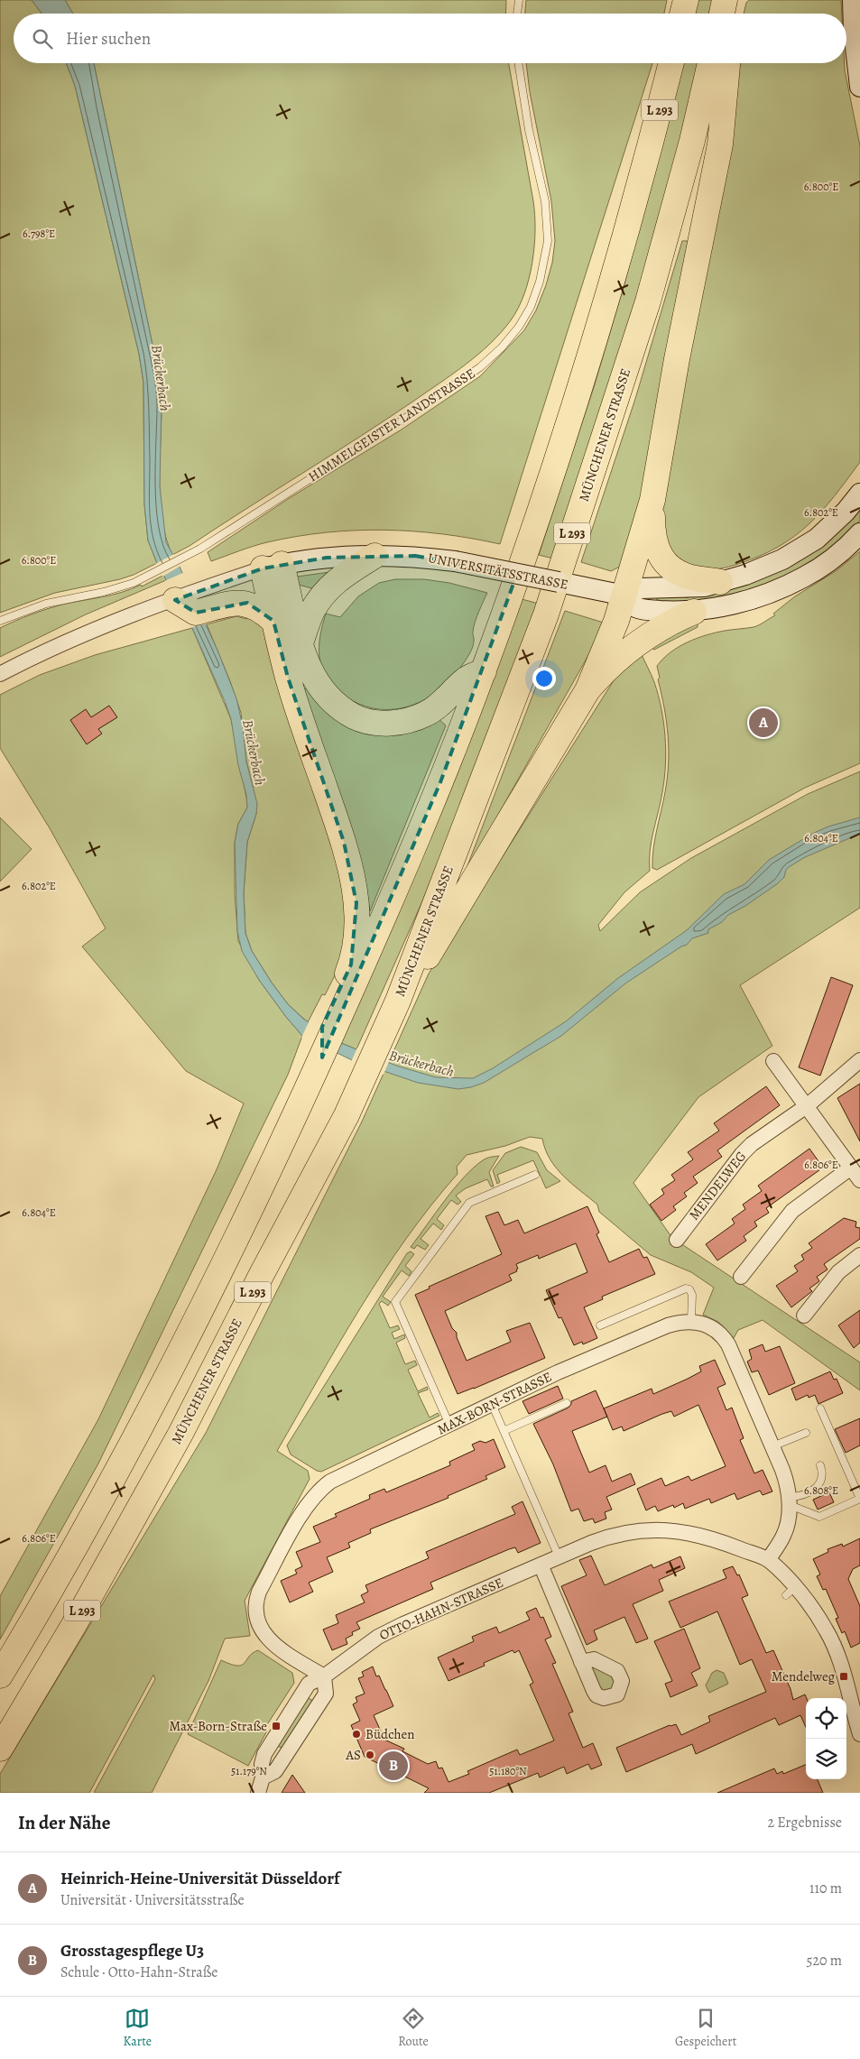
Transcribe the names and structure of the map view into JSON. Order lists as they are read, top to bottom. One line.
{"streets":{"highway":["L 293","MÜNCHENER STRASSE"],"street":["UNIVERSITÄTSSTRASSE","MENDELWEG","MAX-BORN-STRASSE","OTTO-HAHN-STRASSE"],"lane":["HIMMELGEISTER LANDSTRASSE"]},"crossings":[["MAX-BORN-STRASSE","OTTO-HAHN-STRASSE"]],"water":["Brückerbach"],"places":{"transit":["Mendelweg","Max-Born-Straße"],"other":["Büdchen","AS"]},"page":{"search":"Hier suchen","pins":["A","B"],"heading":["In der Nähe","2 Ergebnisse"],"list":[{"mark":"A","name":"Heinrich-Heine-Universität Düsseldorf","note":"Universität · Universitätsstraße","value":"110 m"},{"mark":"B","name":"Grosstagespflege U3","note":"Schule · Otto-Hahn-Straße","value":"520 m"}],"nav":["Karte","Route","Gespeichert"]},"coordinates":["6.800°E","6.798°E","6.802°E","6.804°E","6.806°E","6.808°E","51.179°N","51.180°N"]}
